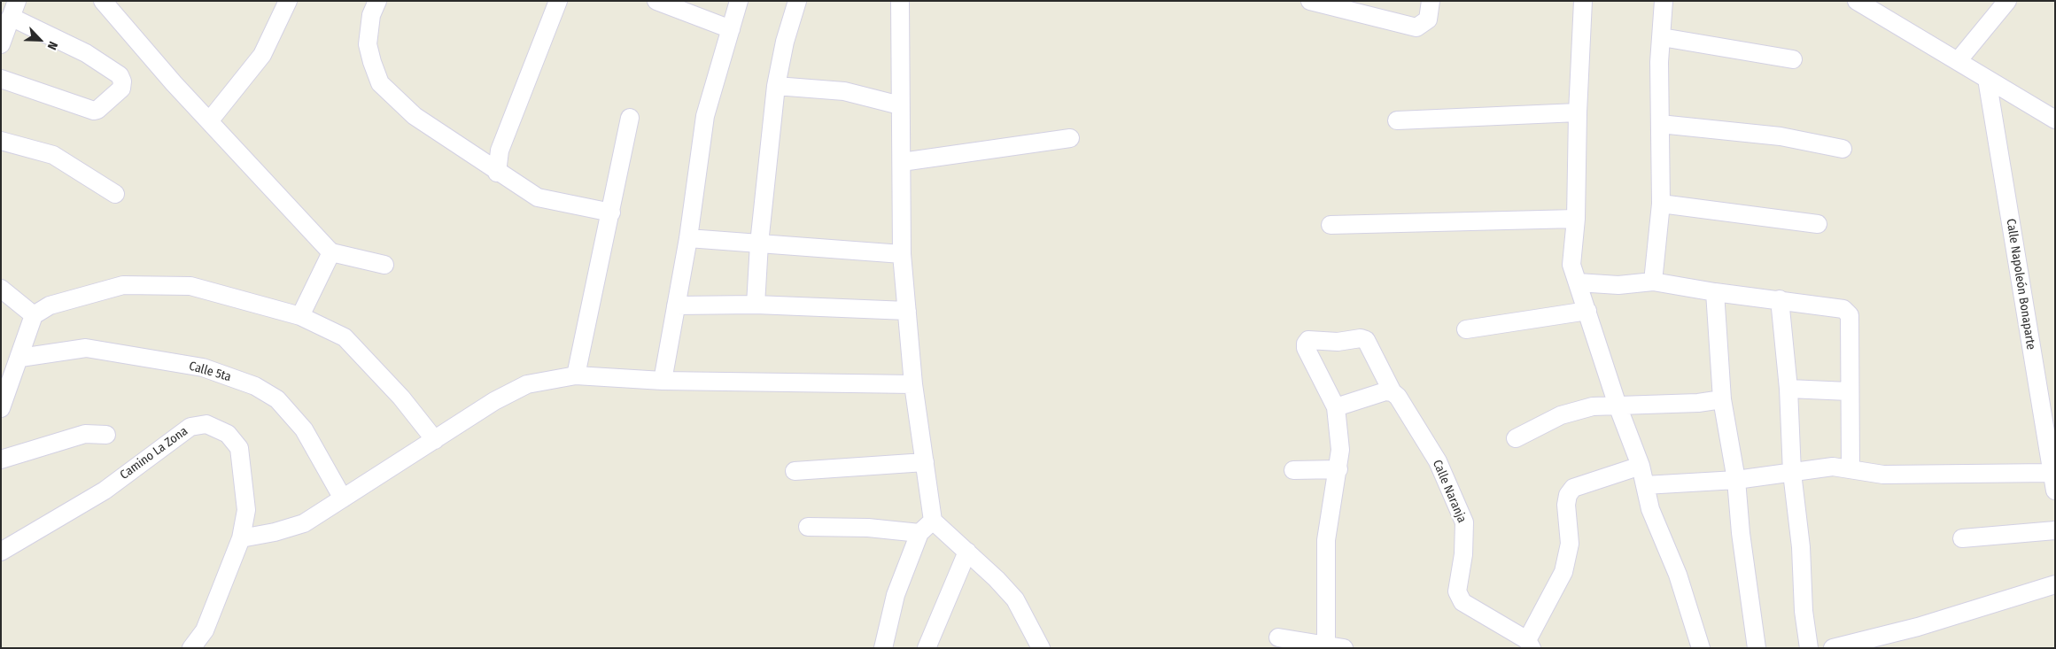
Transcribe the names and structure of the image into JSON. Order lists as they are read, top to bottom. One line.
{"streets":{"street":["Calle Napoleón Bonaparte","Calle 5ta","Camino La Zona","Calle Naranja"]},"north":"bottom right"}
